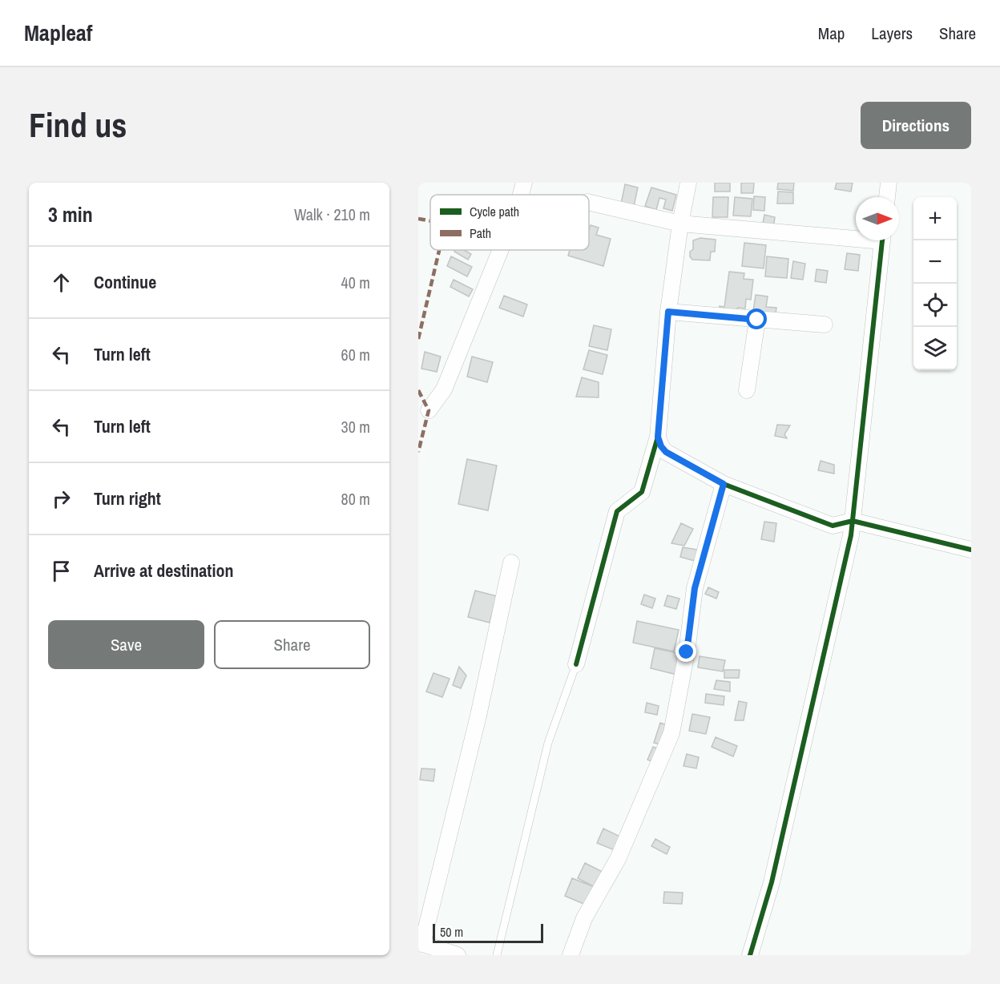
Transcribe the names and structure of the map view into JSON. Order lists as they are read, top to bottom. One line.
{"legend":["Cycle path","Path"],"scale_bar":"50 m","north":"right","page":{"header":"Mapleaf","nav":["Map","Layers","Share"],"buttons":["Directions",["Save","Share"]],"title":"Find us","heading":["3 min","Walk · 210 m"],"map_buttons":["+","−"],"list":[["Continue","40 m"],["Turn left","60 m"],["Turn left","30 m"],["Turn right","80 m"],"Arrive at destination"],"scale":"50 m"}}
